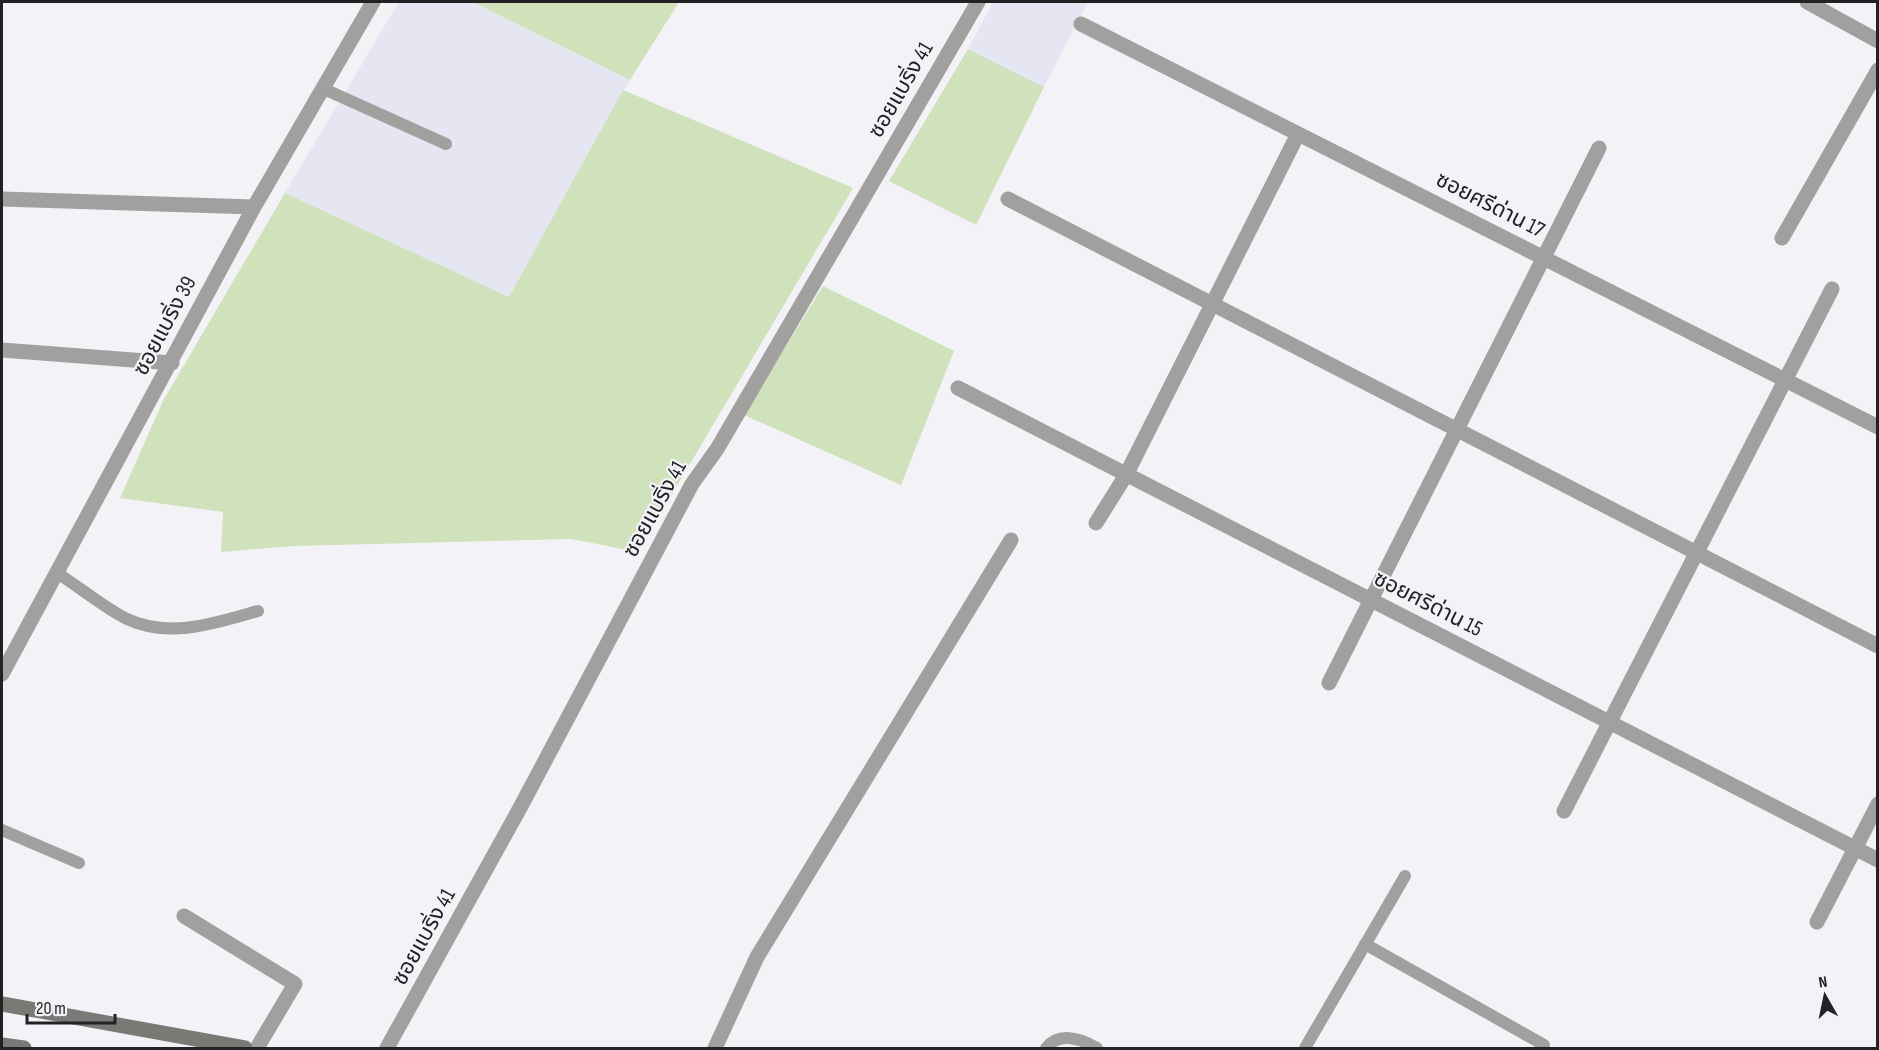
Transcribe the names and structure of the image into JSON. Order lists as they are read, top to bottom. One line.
{"streets":{"street":["ซอยแบริ่ง 41","ซอยศรีด่าน 17","ซอยแบริ่ง 39","ซอยศรีด่าน 15"]},"scale_bar":"20 m","north":"top"}
